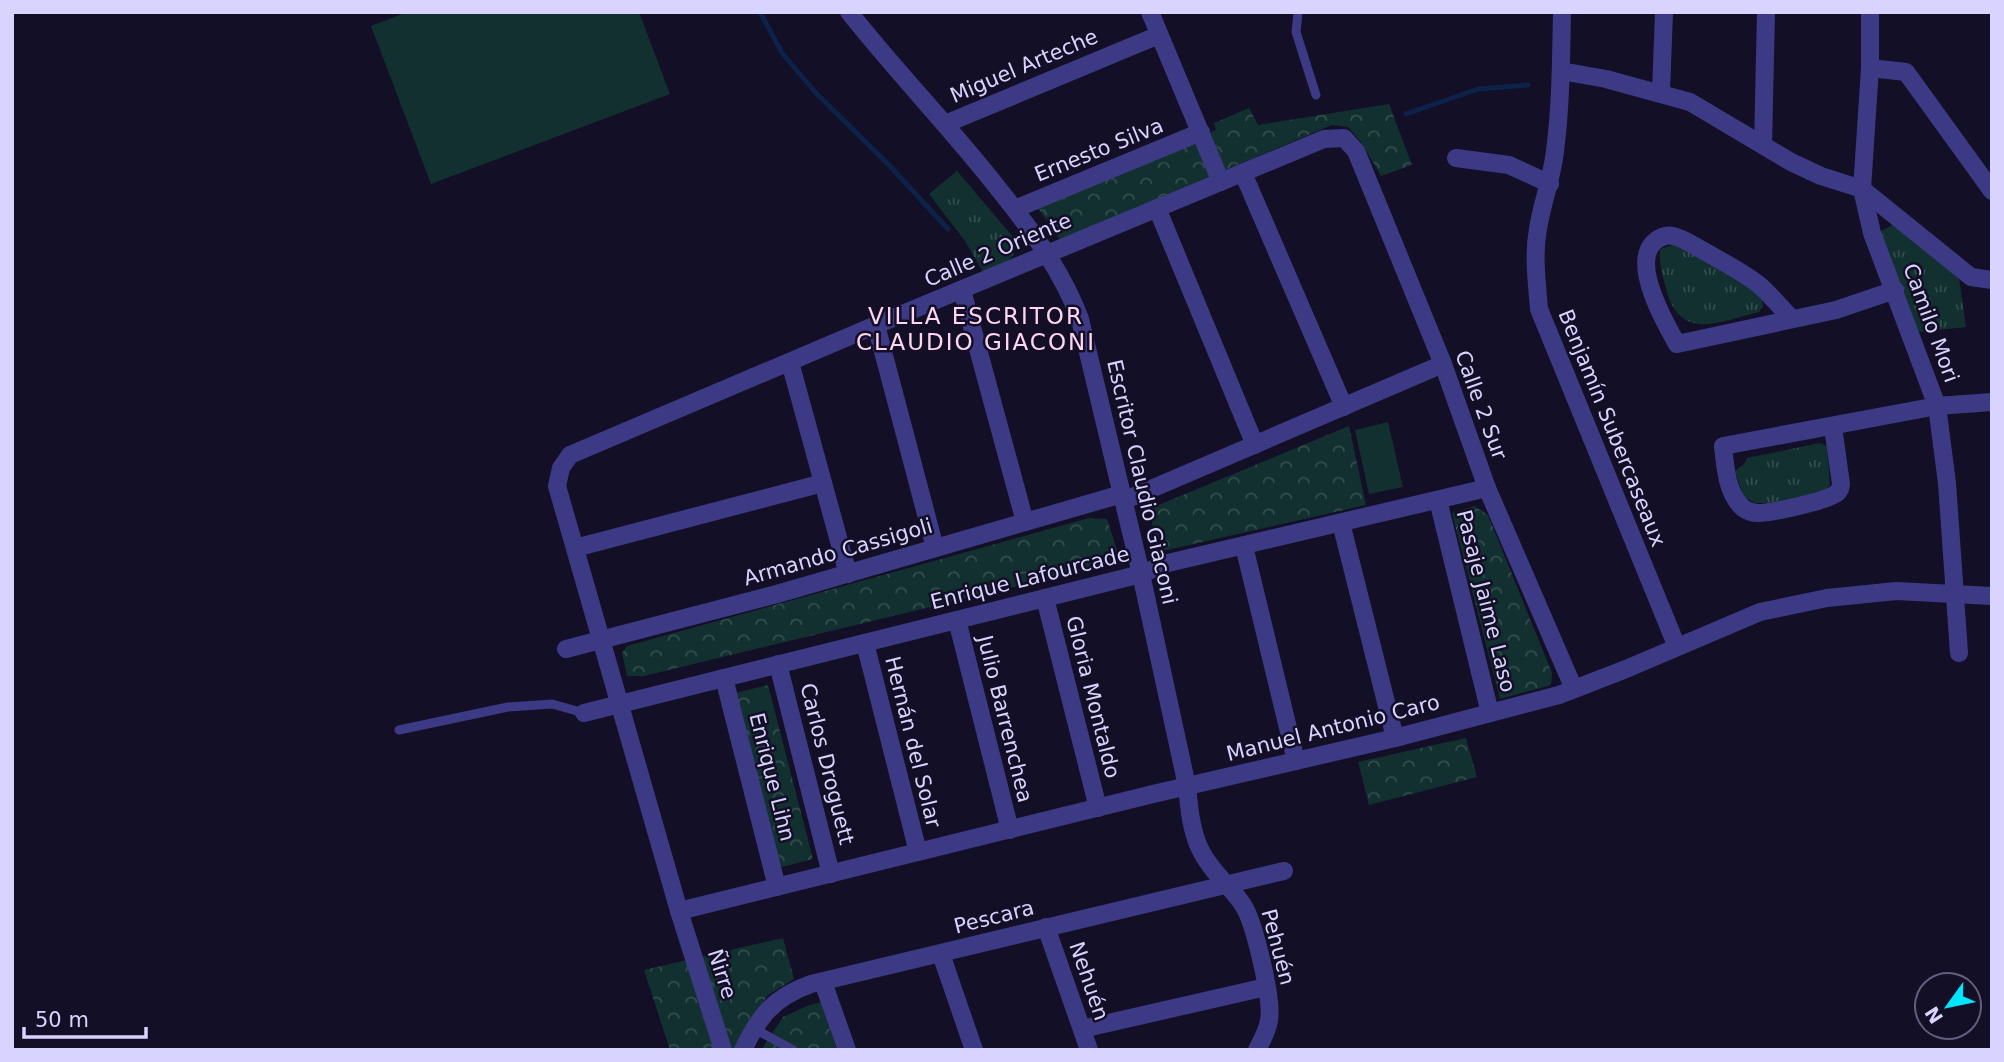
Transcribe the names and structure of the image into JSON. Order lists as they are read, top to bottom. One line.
{"streets":{"street":["Miguel Arteche","Ernesto Silva","Calle 2 Oriente","Camilo Mori","Calle 2 Sur","Benjamín Subercaseaux","Escritor Claudio Giaconi","Armando Cassigoli","Enrique Lafourcade","Pasaje Jaime Laso","Gloria Montaldo","Julio Barrenchea","Manuel Antonio Caro","Hernán del Solar","Carlos Droguett","Enrique Lihn","Pescara","Pehuén","Ñirre","Nehuén"]},"crossings":[["Miguel Arteche","Escritor Claudio Giaconi"],["Ernesto Silva","Escritor Claudio Giaconi"],["Calle 2 Oriente","Calle 2 Sur"],["Calle 2 Oriente","Escritor Claudio Giaconi"],["Calle 2 Oriente","Ñirre"],["Camilo Mori","Manuel Antonio Caro"],["Calle 2 Sur","Armando Cassigoli"],["Calle 2 Sur","Enrique Lafourcade"],["Calle 2 Sur","Manuel Antonio Caro"],["Benjamín Subercaseaux","Manuel Antonio Caro"],["Escritor Claudio Giaconi","Armando Cassigoli"],["Escritor Claudio Giaconi","Enrique Lafourcade"],["Escritor Claudio Giaconi","Manuel Antonio Caro"],["Escritor Claudio Giaconi","Pehuén"],["Armando Cassigoli","Ñirre"],["Enrique Lafourcade","Pasaje Jaime Laso"],["Enrique Lafourcade","Gloria Montaldo"],["Enrique Lafourcade","Julio Barrenchea"],["Enrique Lafourcade","Hernán del Solar"],["Enrique Lafourcade","Carlos Droguett"],["Enrique Lafourcade","Enrique Lihn"],["Enrique Lafourcade","Ñirre"],["Pasaje Jaime Laso","Manuel Antonio Caro"],["Gloria Montaldo","Manuel Antonio Caro"],["Julio Barrenchea","Manuel Antonio Caro"],["Manuel Antonio Caro","Hernán del Solar"],["Manuel Antonio Caro","Carlos Droguett"],["Manuel Antonio Caro","Enrique Lihn"],["Manuel Antonio Caro","Pehuén"],["Manuel Antonio Caro","Ñirre"],["Pescara","Pehuén"],["Pescara","Nehuén"]],"districts":["VILLA ESCRITOR CLAUDIO GIACONI"],"scale_bar":"50 m","north":"bottom left"}
